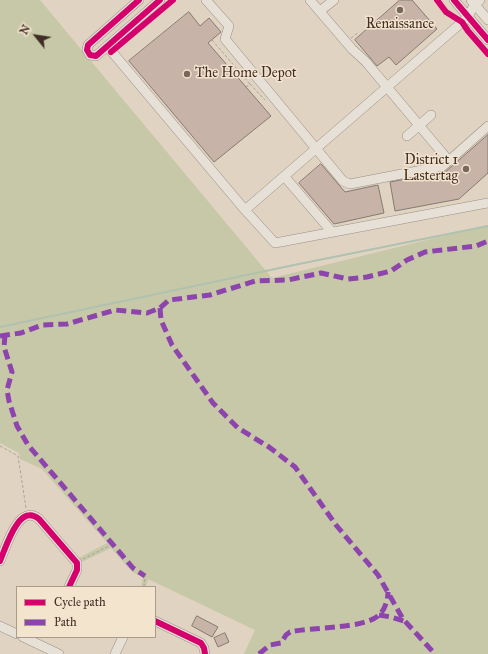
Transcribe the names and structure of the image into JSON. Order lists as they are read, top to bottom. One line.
{"places":["Renaissance","The Home Depot","District 1 Lastertag"],"legend":["Cycle path","Path"],"north":"top left"}
